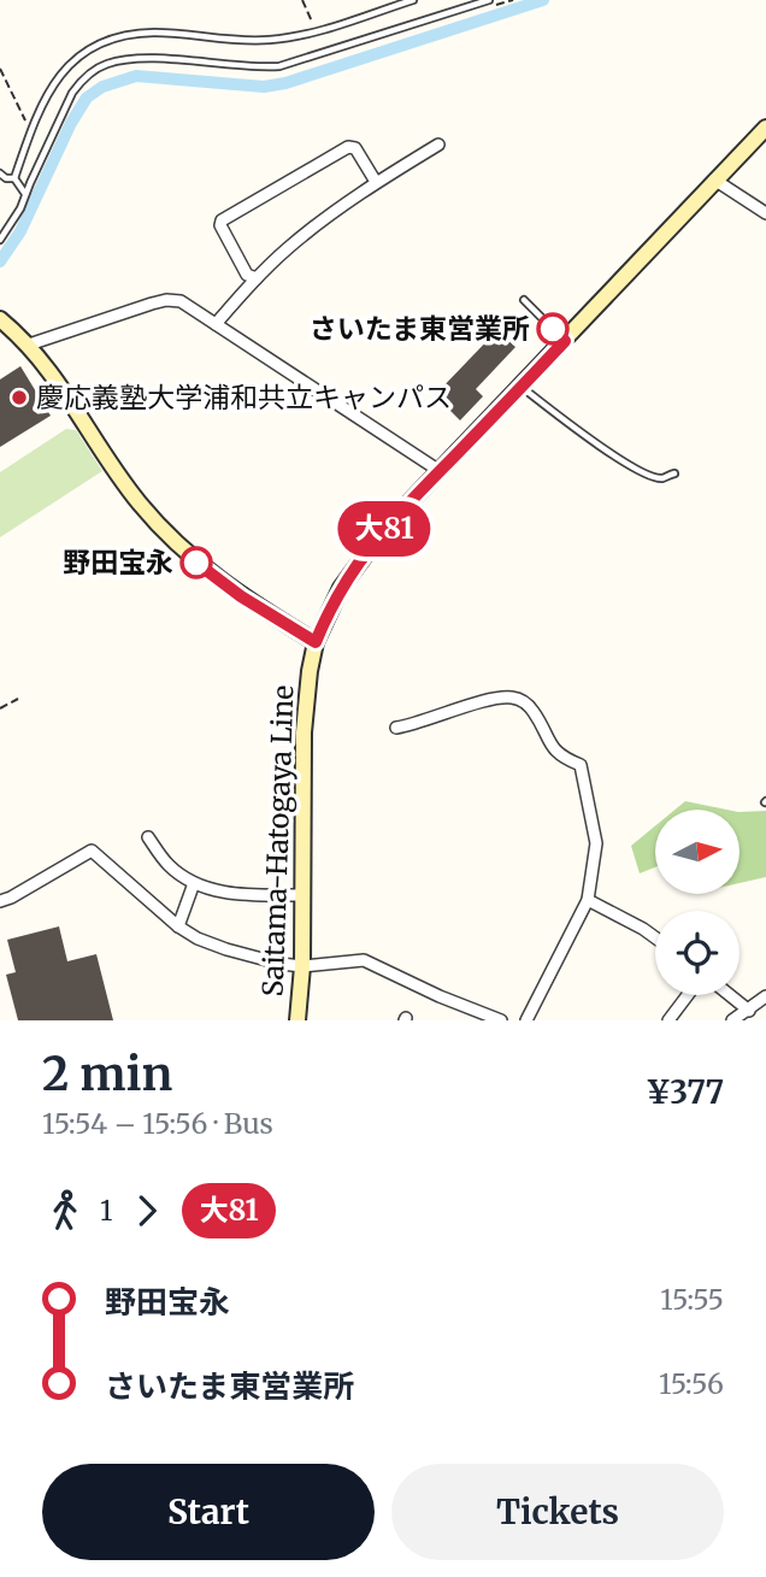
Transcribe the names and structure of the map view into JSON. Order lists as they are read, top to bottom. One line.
{"streets":{"main road":["Saitama-Hatogaya Line"]},"places":["さいたま東営業所","慶応義塾大学浦和共立キャンパス","野田宝永"],"lines":["bus line 大81"],"north":"right","page":{"on_map":"大81","heading":["2 min","15:54 – 15:56 · Bus","¥377"],"legs":["1","大81"],"list":[{"name":"野田宝永","value":"15:55"},{"name":"さいたま東営業所","value":"15:56"}],"buttons":["Start","Tickets"]}}
